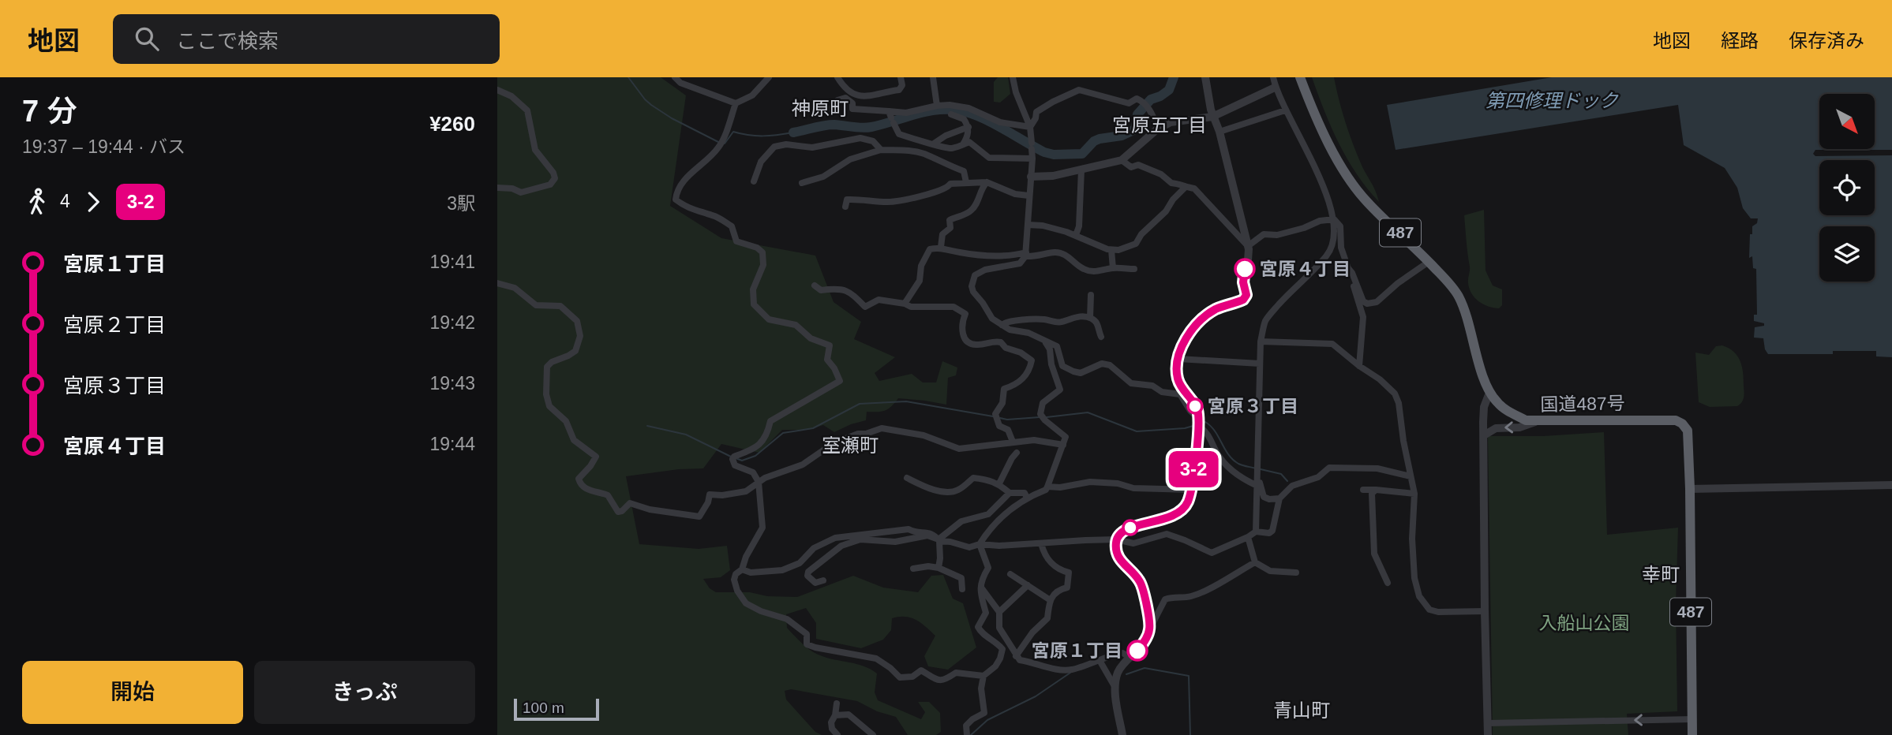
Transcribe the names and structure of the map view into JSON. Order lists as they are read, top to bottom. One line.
{"streets":{"highway":["487","国道487号"]},"districts":["神原町","宮原五丁目","室瀬町","幸町","青山町"],"water":["第四修理ドック"],"parks":["入船山公園"],"places":["宮原４丁目","宮原３丁目","宮原１丁目"],"lines":["bus line 3-2"],"scale_bar":"100 m","north":"bottom right","page":{"header":"地図","search":"ここで検索","nav":["地図","経路","保存済み"],"heading":["7 分","19:37 – 19:44 · バス","¥260"],"on_map":"3-2","legs":["4","3-2","3駅"],"list":[{"name":"宮原１丁目","value":"19:41"},{"name":"宮原２丁目","value":"19:42"},{"name":"宮原３丁目","value":"19:43"},{"name":"宮原４丁目","value":"19:44"}],"buttons":["開始","きっぷ"],"scale":"100 m"}}
